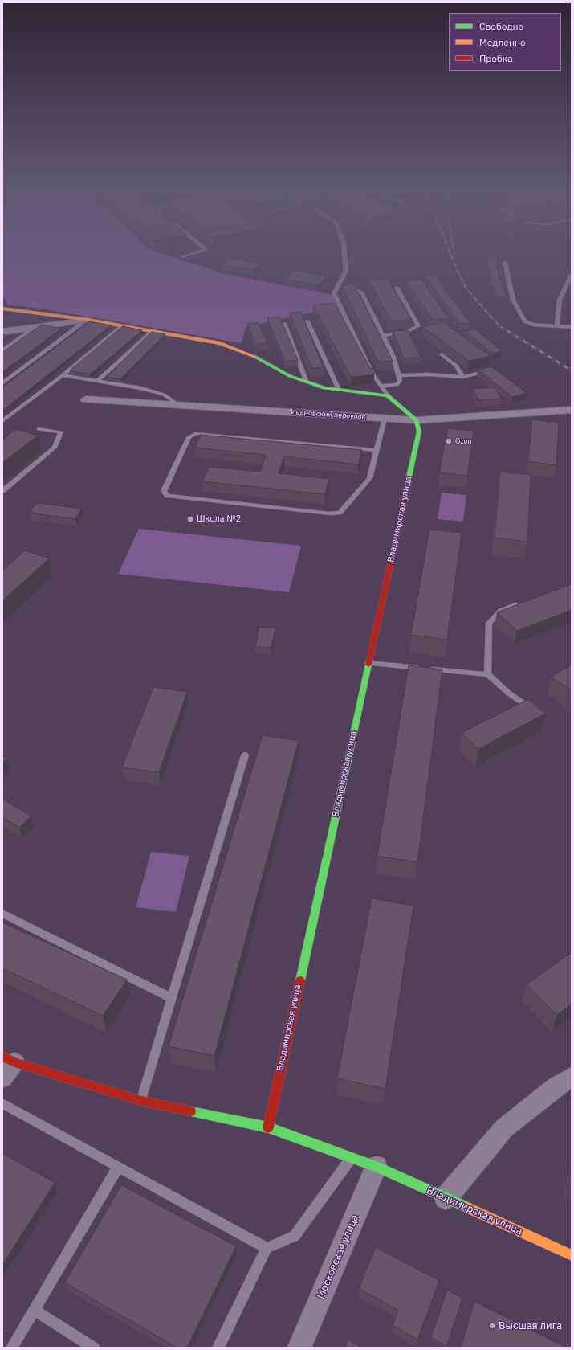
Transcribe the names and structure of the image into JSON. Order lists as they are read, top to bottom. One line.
{"streets":{"street":["Ивановский переулок","Владимирская улица","Московская улица"]},"crossings":[["Ивановский переулок","Владимирская улица"],["Владимирская улица","Московская улица"]],"places":["Ozon","Школа №2","Высшая лига"],"legend":["Свободно","Медленно","Пробка"]}
